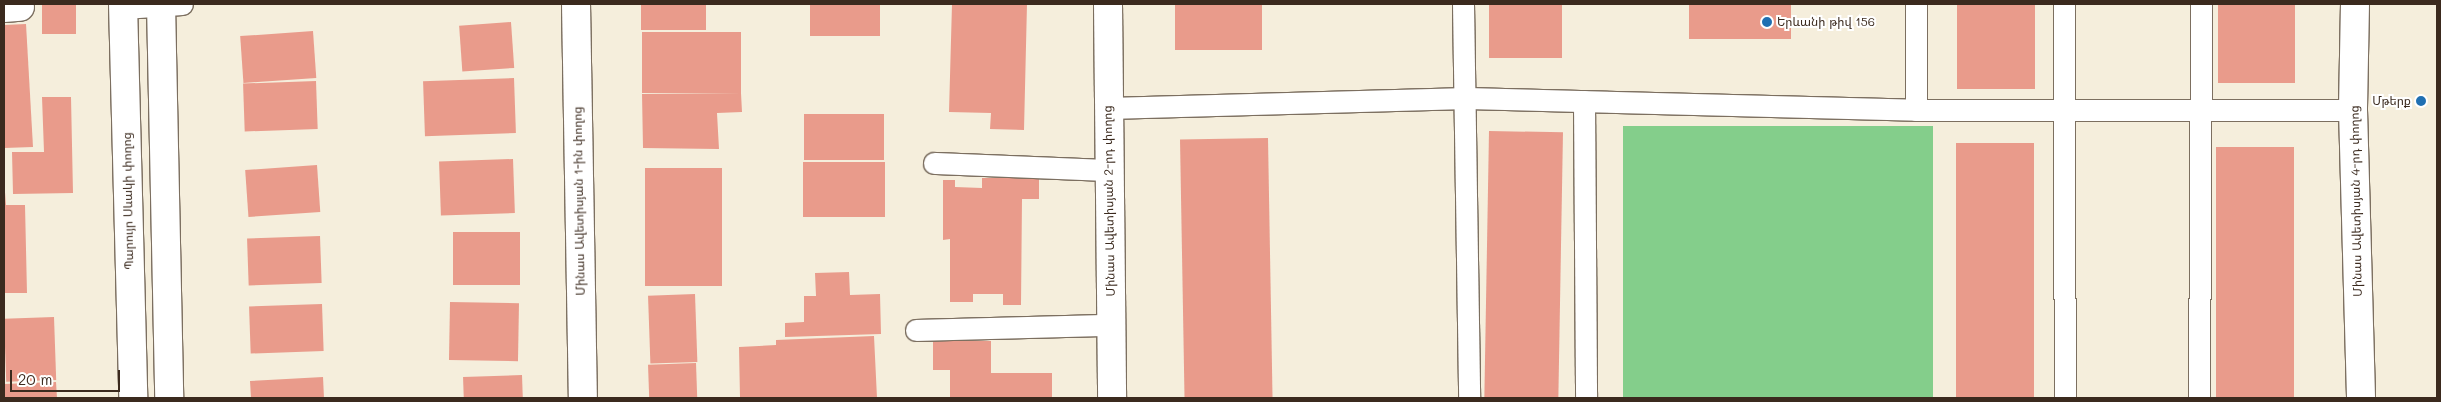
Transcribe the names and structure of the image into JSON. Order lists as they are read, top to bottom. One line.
{"streets":{"street":["Պարույր Սևակի փողոց","Մինաս Ավետիսյան 1-ին փողոց","Մինաս Ավետիսյան 2-րդ փողոց","Մինաս Ավետիսյան 4-րդ փողոց"]},"places":["Երևանի թիվ 156","Մթերք"],"scale_bar":"20 m"}
